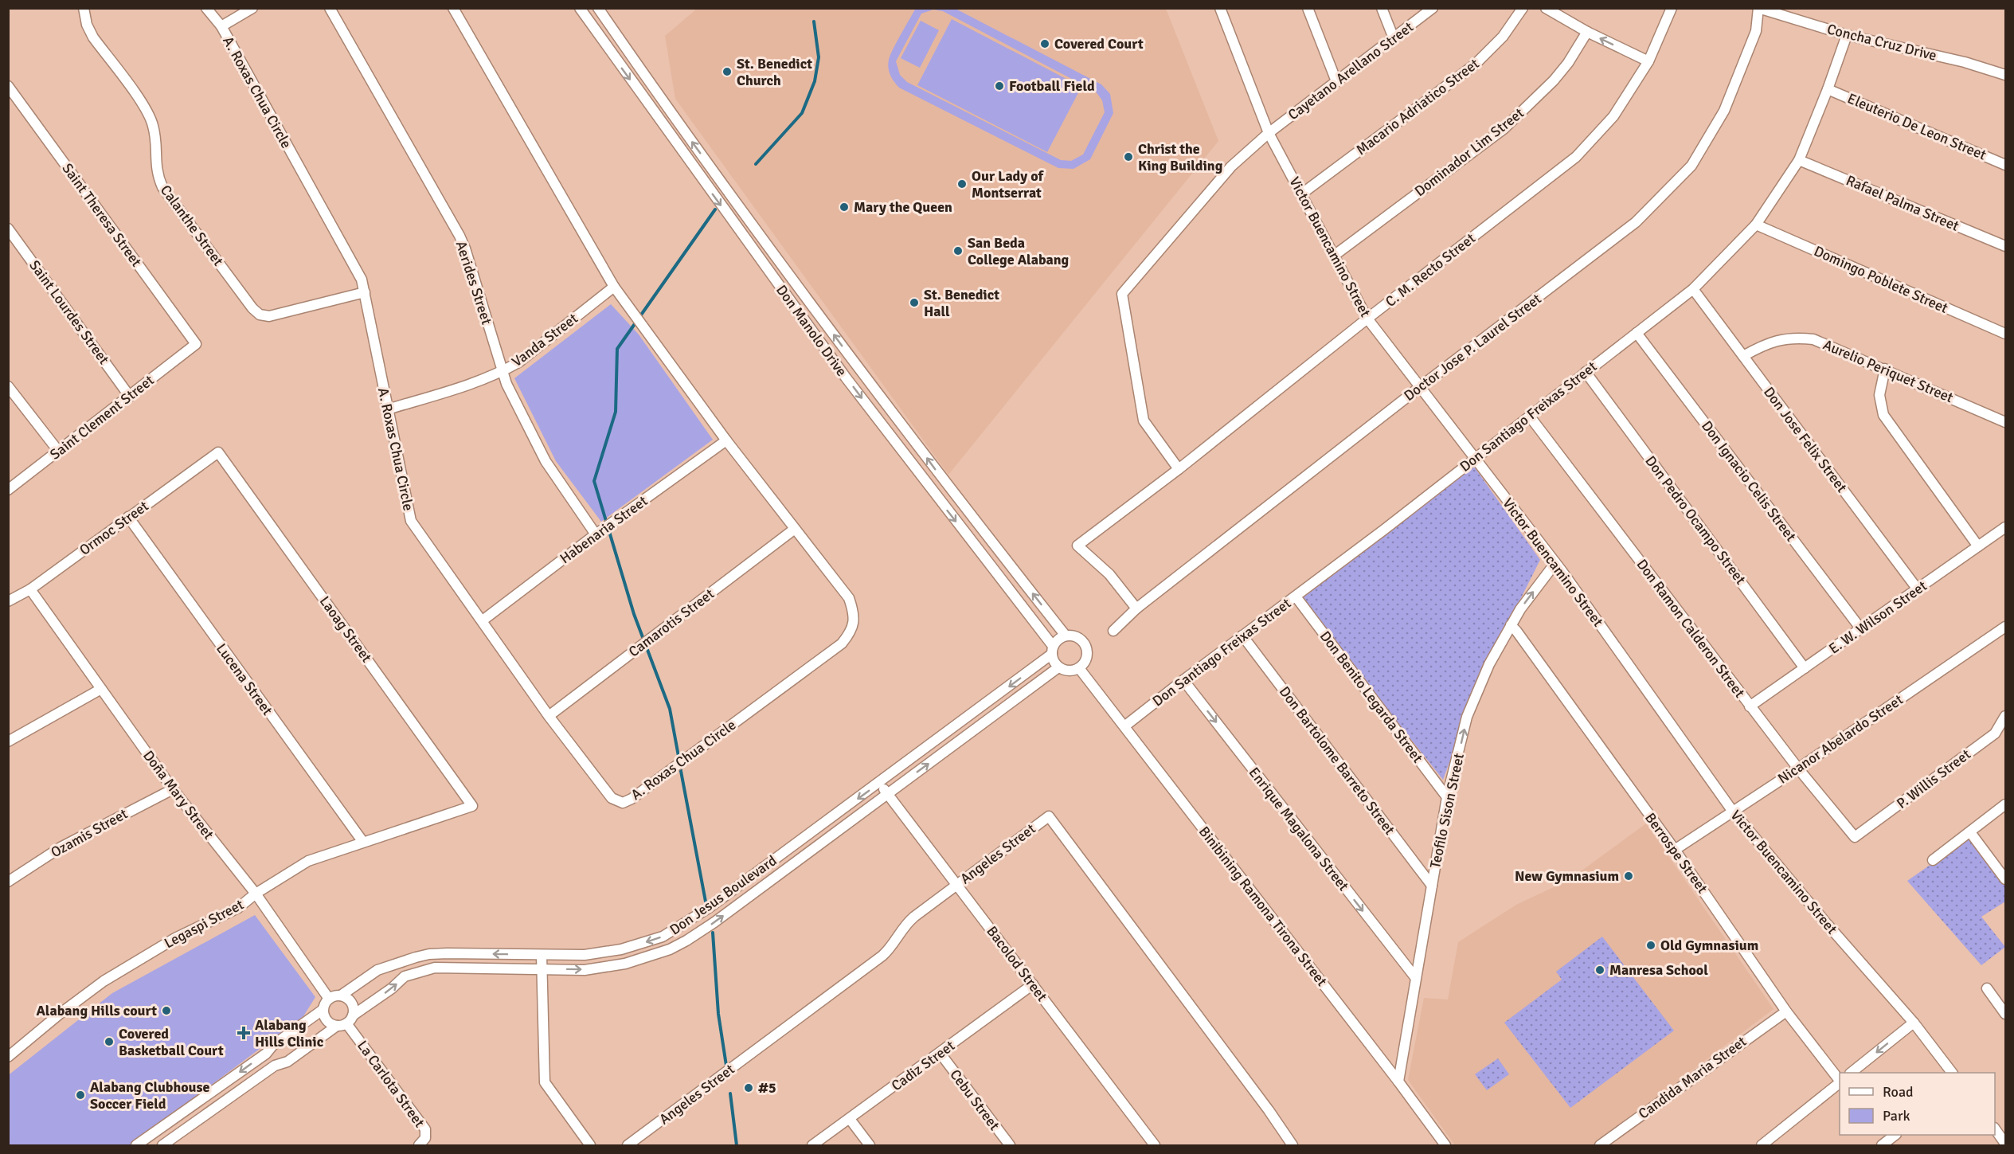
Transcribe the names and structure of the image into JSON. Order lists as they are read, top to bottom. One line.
{"streets":{"street":["Concha Cruz Drive","Cayetano Arellano Street","A. Roxas Chua Circle","Macario Adriatico Street","Eleuterio De Leon Street","Dominador Lim Street","Rafael Palma Street","Saint Theresa Street","Calanthe Street","Victor Buencamino Street","C. M. Recto Street","Domingo Poblete Street","Aerides Street","Saint Lourdes Street","Don Manolo Drive","Vanda Street","Doctor Jose P. Laurel Street","Aurelio Periquet Street","Don Santiago Freixas Street","Saint Clement Street","Don Jose Felix Street","Don Ignacio Celis Street","Don Pedro Ocampo Street","Ormoc Street","Habenaria Street","E. W. Wilson Street","Camarotis Street","Don Ramon Calderon Street","Laoag Street","Lucena Street","Don Benito Legarda Street","Nicanor Abelardo Street","Don Bartolome Barreto Street","P. Willis Street","Doña Mary Street","Teofilo Sison Street","Enrique Magalona Street","Ozamis Street","Berrospe Street","Angeles Street","Don Jesus Boulevard","Binibining Ramona Tirona Street","Legaspi Street","Bacolod Street","Cadiz Street","Candida Maria Street","La Carlota Street","Cebu Street"]},"crossings":[["Concha Cruz Drive","Doctor Jose P. Laurel Street"],["Concha Cruz Drive","Don Santiago Freixas Street"],["Cayetano Arellano Street","Victor Buencamino Street"],["Cayetano Arellano Street","C. M. Recto Street"],["A. Roxas Chua Circle","Calanthe Street"],["A. Roxas Chua Circle","Vanda Street"],["A. Roxas Chua Circle","Habenaria Street"],["A. Roxas Chua Circle","Camarotis Street"],["Macario Adriatico Street","Victor Buencamino Street"],["Eleuterio De Leon Street","Don Santiago Freixas Street"],["Dominador Lim Street","Victor Buencamino Street"],["Rafael Palma Street","Don Santiago Freixas Street"],["Saint Theresa Street","Saint Clement Street"],["Victor Buencamino Street","C. M. Recto Street"],["Victor Buencamino Street","Doctor Jose P. Laurel Street"],["Victor Buencamino Street","Don Santiago Freixas Street"],["Victor Buencamino Street","Nicanor Abelardo Street"],["Victor Buencamino Street","Teofilo Sison Street"],["C. M. Recto Street","Doctor Jose P. Laurel Street"],["Domingo Poblete Street","Don Santiago Freixas Street"],["Aerides Street","Vanda Street"],["Aerides Street","Habenaria Street"],["Saint Lourdes Street","Saint Clement Street"],["Don Manolo Drive","Don Jesus Boulevard"],["Don Manolo Drive","Binibining Ramona Tirona Street"],["Aurelio Periquet Street","Don Jose Felix Street"],["Don Santiago Freixas Street","Don Jose Felix Street"],["Don Santiago Freixas Street","Don Ignacio Celis Street"],["Don Santiago Freixas Street","Don Pedro Ocampo Street"],["Don Santiago Freixas Street","Don Ramon Calderon Street"],["Don Santiago Freixas Street","Don Benito Legarda Street"],["Don Santiago Freixas Street","Don Bartolome Barreto Street"],["Don Santiago Freixas Street","Enrique Magalona Street"],["Don Santiago Freixas Street","Binibining Ramona Tirona Street"],["Don Jose Felix Street","E. W. Wilson Street"],["Don Ignacio Celis Street","E. W. Wilson Street"],["Don Pedro Ocampo Street","E. W. Wilson Street"],["Ormoc Street","Laoag Street"],["Ormoc Street","Lucena Street"],["Ormoc Street","Doña Mary Street"],["E. W. Wilson Street","Don Ramon Calderon Street"],["Don Ramon Calderon Street","Nicanor Abelardo Street"],["Don Ramon Calderon Street","P. Willis Street"],["Laoag Street","Legaspi Street"],["Lucena Street","Legaspi Street"],["Don Benito Legarda Street","Teofilo Sison Street"],["Nicanor Abelardo Street","Berrospe Street"],["Don Bartolome Barreto Street","Teofilo Sison Street"],["Doña Mary Street","Ozamis Street"],["Doña Mary Street","Don Jesus Boulevard"],["Doña Mary Street","Legaspi Street"],["Doña Mary Street","La Carlota Street"],["Teofilo Sison Street","Enrique Magalona Street"],["Teofilo Sison Street","Berrospe Street"],["Teofilo Sison Street","Binibining Ramona Tirona Street"],["Berrospe Street","Candida Maria Street"],["Angeles Street","Bacolod Street"],["Don Jesus Boulevard","Binibining Ramona Tirona Street"],["Don Jesus Boulevard","Bacolod Street"],["Don Jesus Boulevard","La Carlota Street"],["Bacolod Street","Cadiz Street"],["Cadiz Street","Cebu Street"]],"one_way":["Teofilo Sison Street","Enrique Magalona Street"],"places":{"other":["Covered Court","St. Benedict Church","Football Field","Christ the King Building","Our Lady of Montserrat","Mary the Queen","San Beda College Alabang","St. Benedict Hall","New Gymnasium","Old Gymnasium","Manresa School","Alabang Hills court","Covered Basketball Court","#5","Alabang Clubhouse Soccer Field"],"health":["Alabang Hills Clinic"]},"legend":["Road","Park"]}
